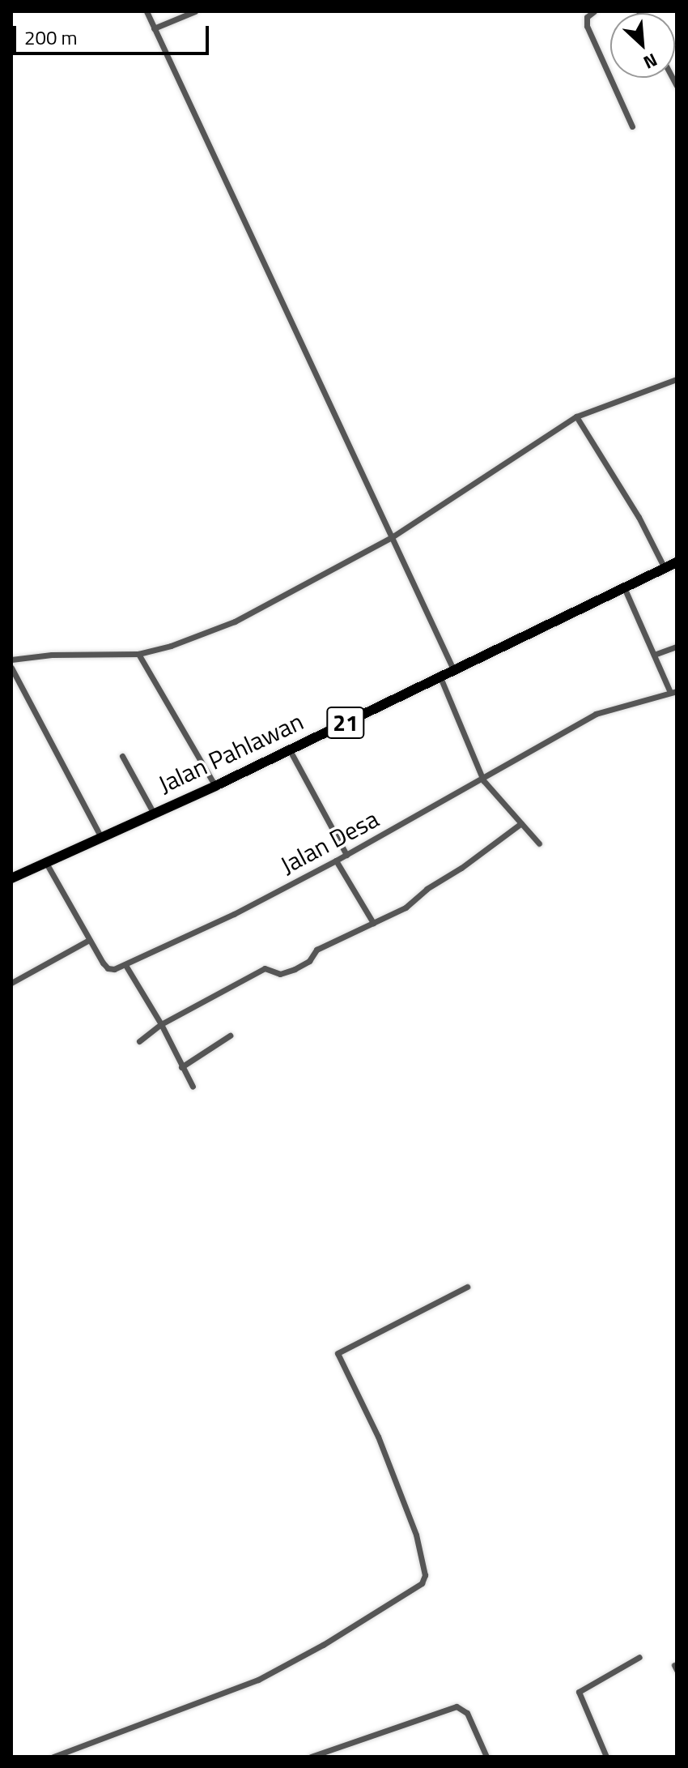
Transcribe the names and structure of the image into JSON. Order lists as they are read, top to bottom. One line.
{"streets":{"highway":["21","Jalan Pahlawan"],"street":["Jalan Desa"]},"scale_bar":"200 m","north":"bottom right"}
